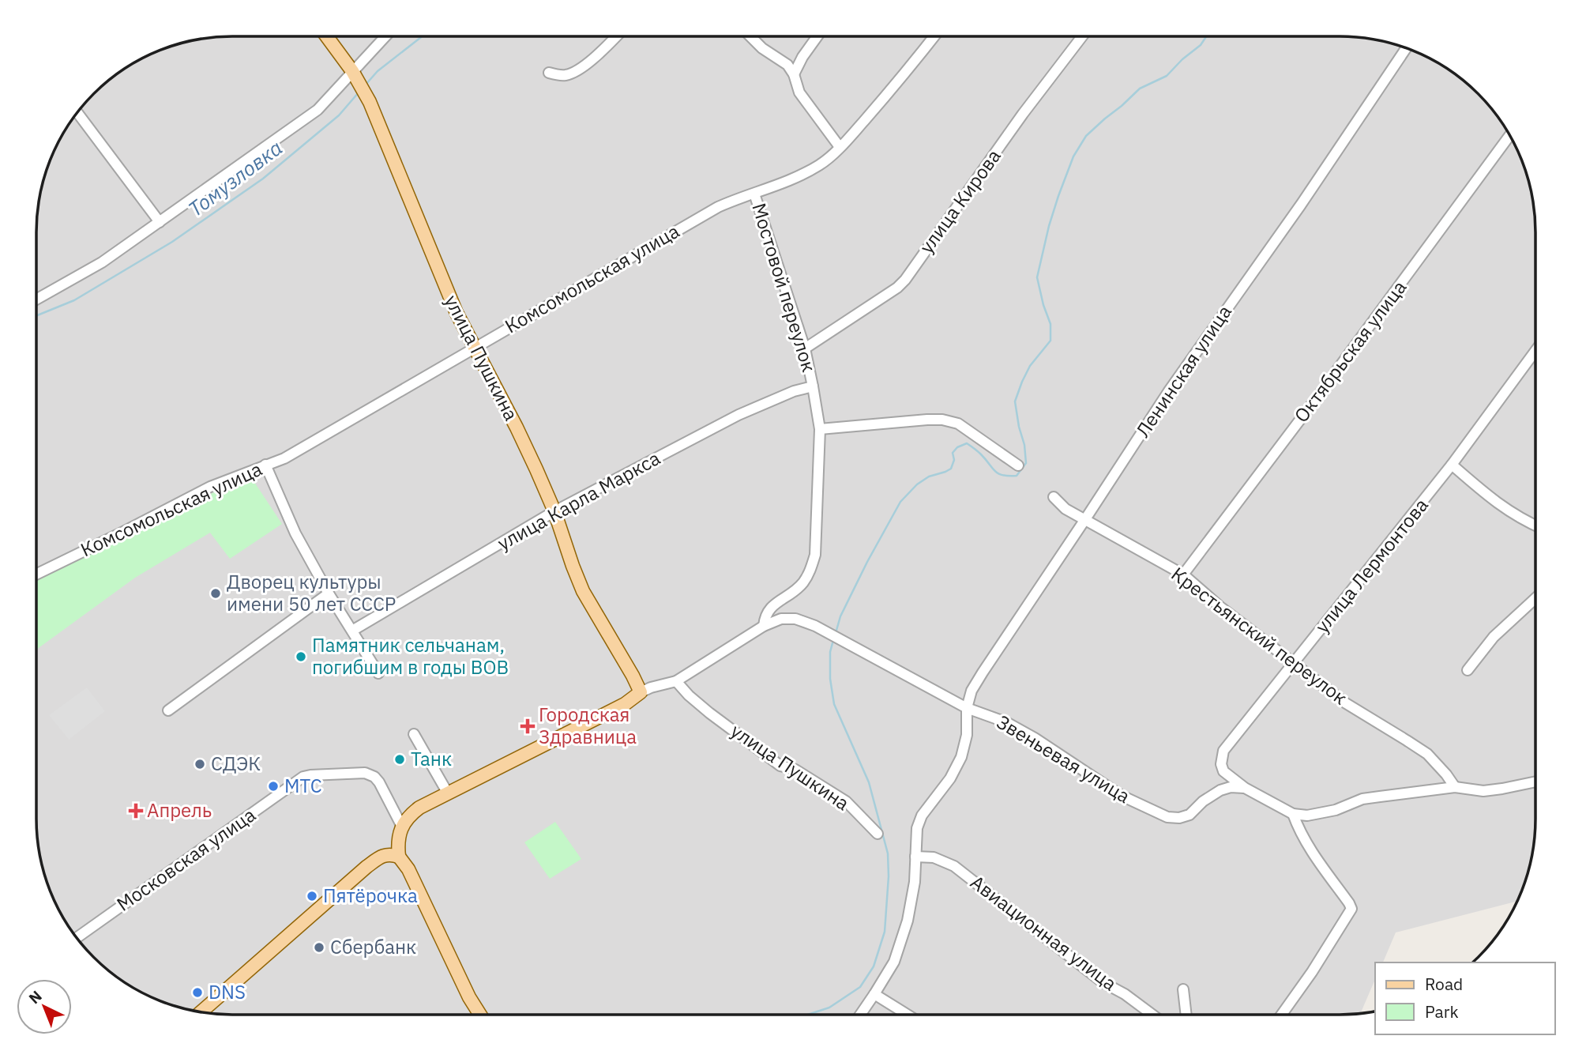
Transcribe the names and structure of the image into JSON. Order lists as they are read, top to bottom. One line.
{"streets":{"main road":["улица Пушкина"],"street":["улица Кирова","Комсомольская улица","Мостовой переулок","Октябрьская улица","Ленинская улица","улица Карла Маркса","улица Лермонтова","Крестьянский переулок","Звеньевая улица","Московская улица","Авиационная улица"]},"crossings":[["улица Кирова","Мостовой переулок"],["Комсомольская улица","Мостовой переулок"],["Комсомольская улица","улица Пушкина"],["Мостовой переулок","улица Карла Маркса"],["Мостовой переулок","Звеньевая улица"],["Октябрьская улица","Крестьянский переулок"],["улица Пушкина","улица Карла Маркса"],["Ленинская улица","Крестьянский переулок"],["Ленинская улица","Звеньевая улица"],["улица Лермонтова","Крестьянский переулок"],["улица Лермонтова","Звеньевая улица"]],"water":["Томузловка"],"places":{"other":["Дворец культуры имени 50 лет СССР","Памятник сельчанам, погибшим в годы ВОВ","Танк","СДЭК","МТС","Пятёрочка","Сбербанк","DNS"],"health":["Городская Здравница","Апрель"]},"legend":["Road","Park"],"north":"top left"}
